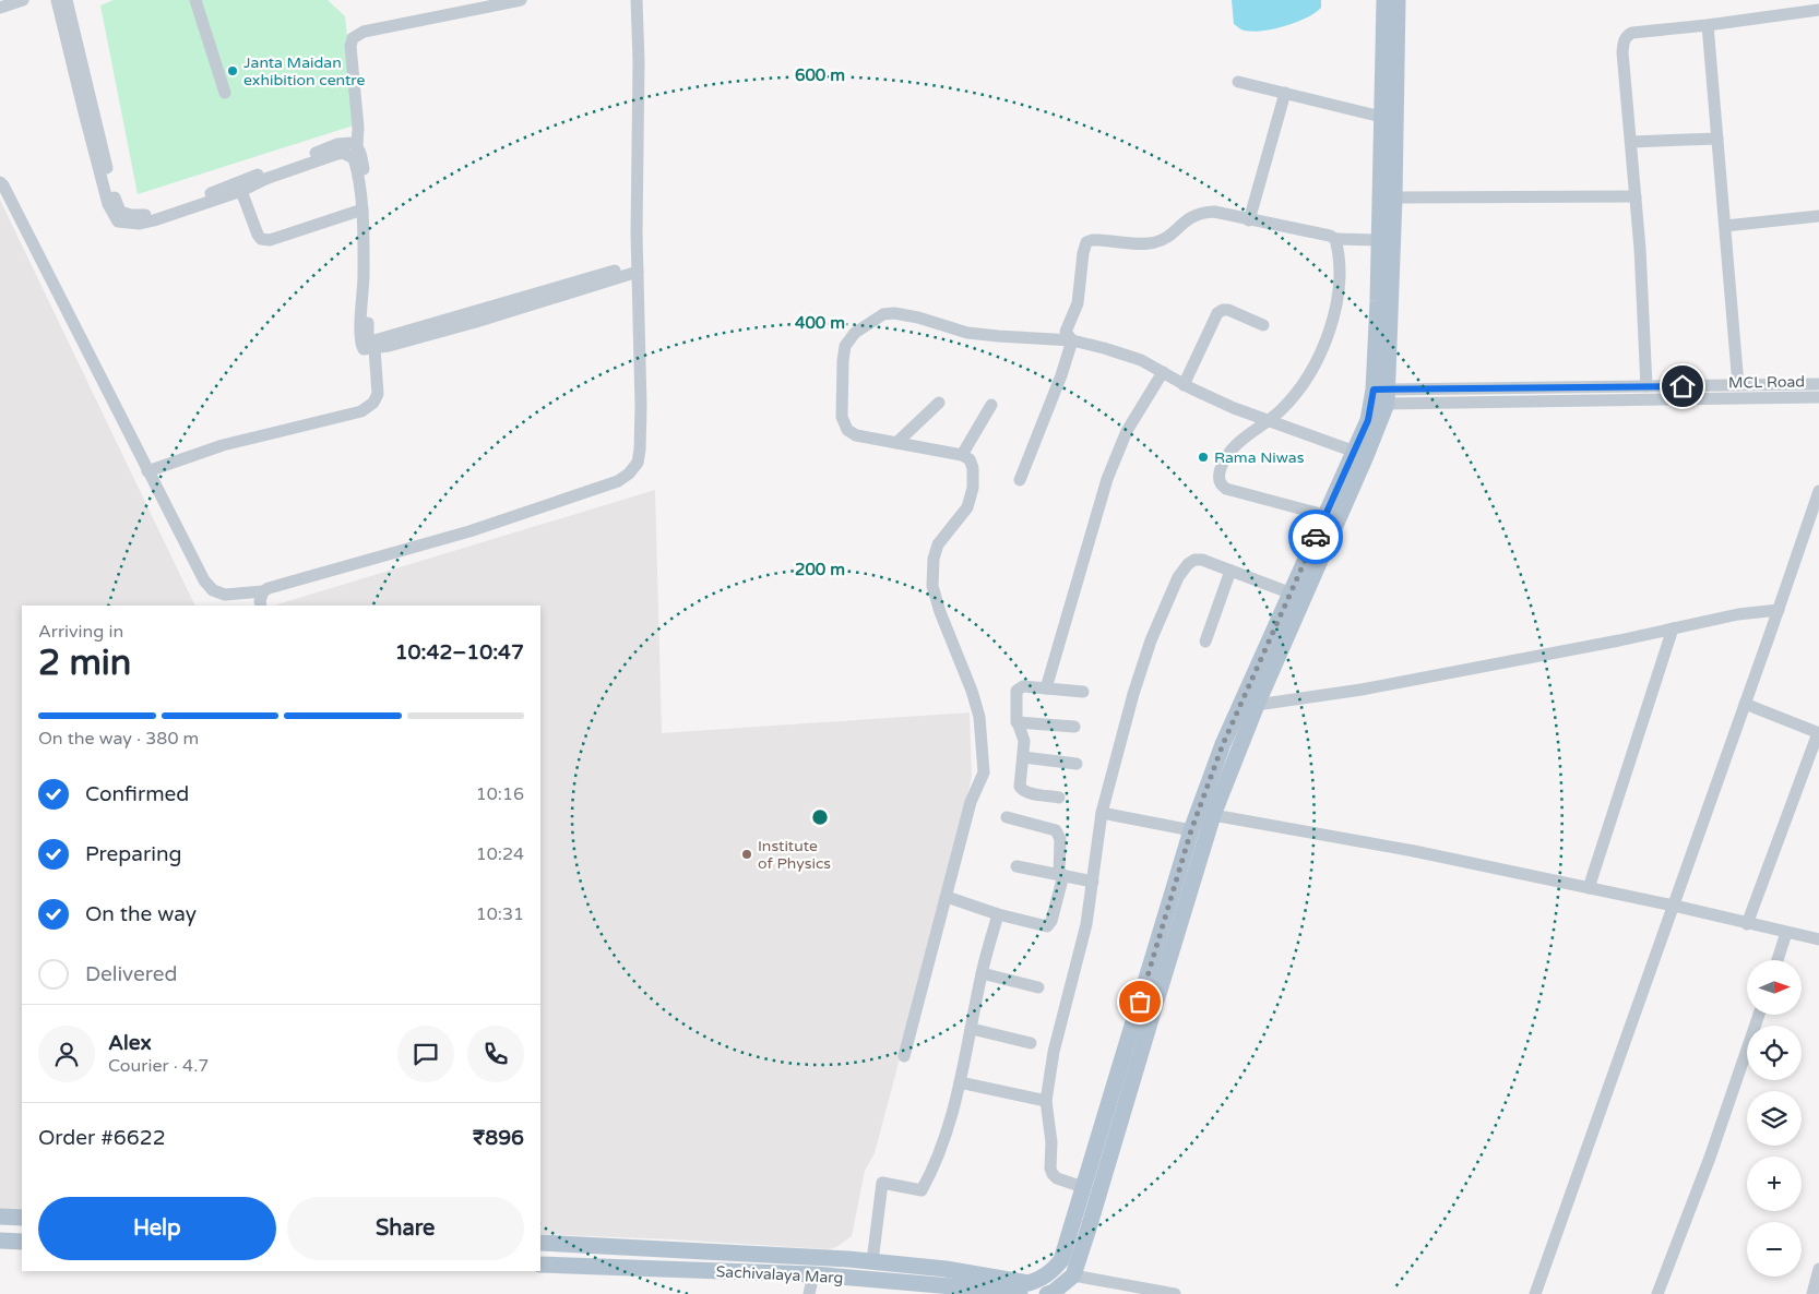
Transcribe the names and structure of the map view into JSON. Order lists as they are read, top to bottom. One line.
{"streets":{"main road":["Sachivalaya Marg"],"street":["MCL Road"]},"places":["Janta Maidan exhibition centre","Rama Niwas","Institute of Physics"],"north":"right","page":{"heading":["2 min","Arriving in","10:42–10:47"],"panel":["Alex","Courier · 4.7","Order #6622","₹896"],"bar":"On the way · 380 m","list":[["Confirmed","10:16"],["Preparing","10:24"],["On the way","10:31"],"Delivered"],"map_buttons":["+","−"],"buttons":["Help","Share"]},"rings":["600 m","400 m","200 m"]}
